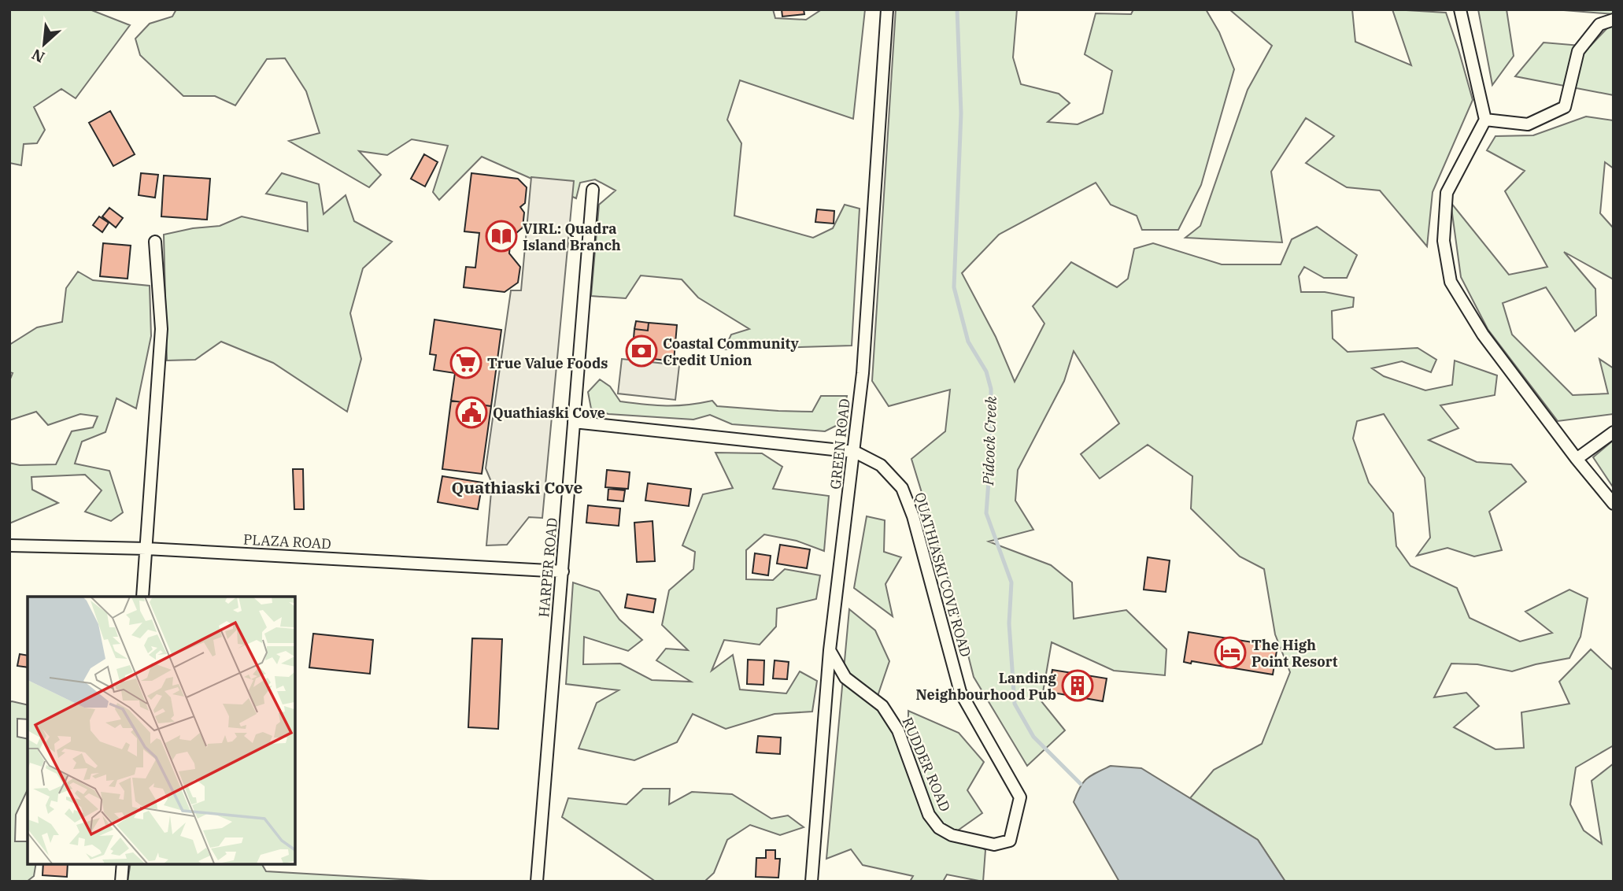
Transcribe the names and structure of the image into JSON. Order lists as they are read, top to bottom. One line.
{"streets":{"street":["GREEN ROAD","PLAZA ROAD","HARPER ROAD","QUATHIASKI COVE ROAD","RUDDER ROAD"]},"crossings":[["GREEN ROAD","QUATHIASKI COVE ROAD"],["GREEN ROAD","RUDDER ROAD"],["PLAZA ROAD","HARPER ROAD"],["HARPER ROAD","QUATHIASKI COVE ROAD"],["QUATHIASKI COVE ROAD","RUDDER ROAD"]],"districts":["Quathiaski Cove"],"water":["Pidcock Creek"],"places":{"library":["VIRL: Quadra Island Branch"],"bank":["Coastal Community Credit Union"],"supermarket":["True Value Foods"],"public building":["Quathiaski Cove"],"hotel":["The High Point Resort"],"building":["Landing Neighbourhood Pub"]},"north":"bottom left"}
